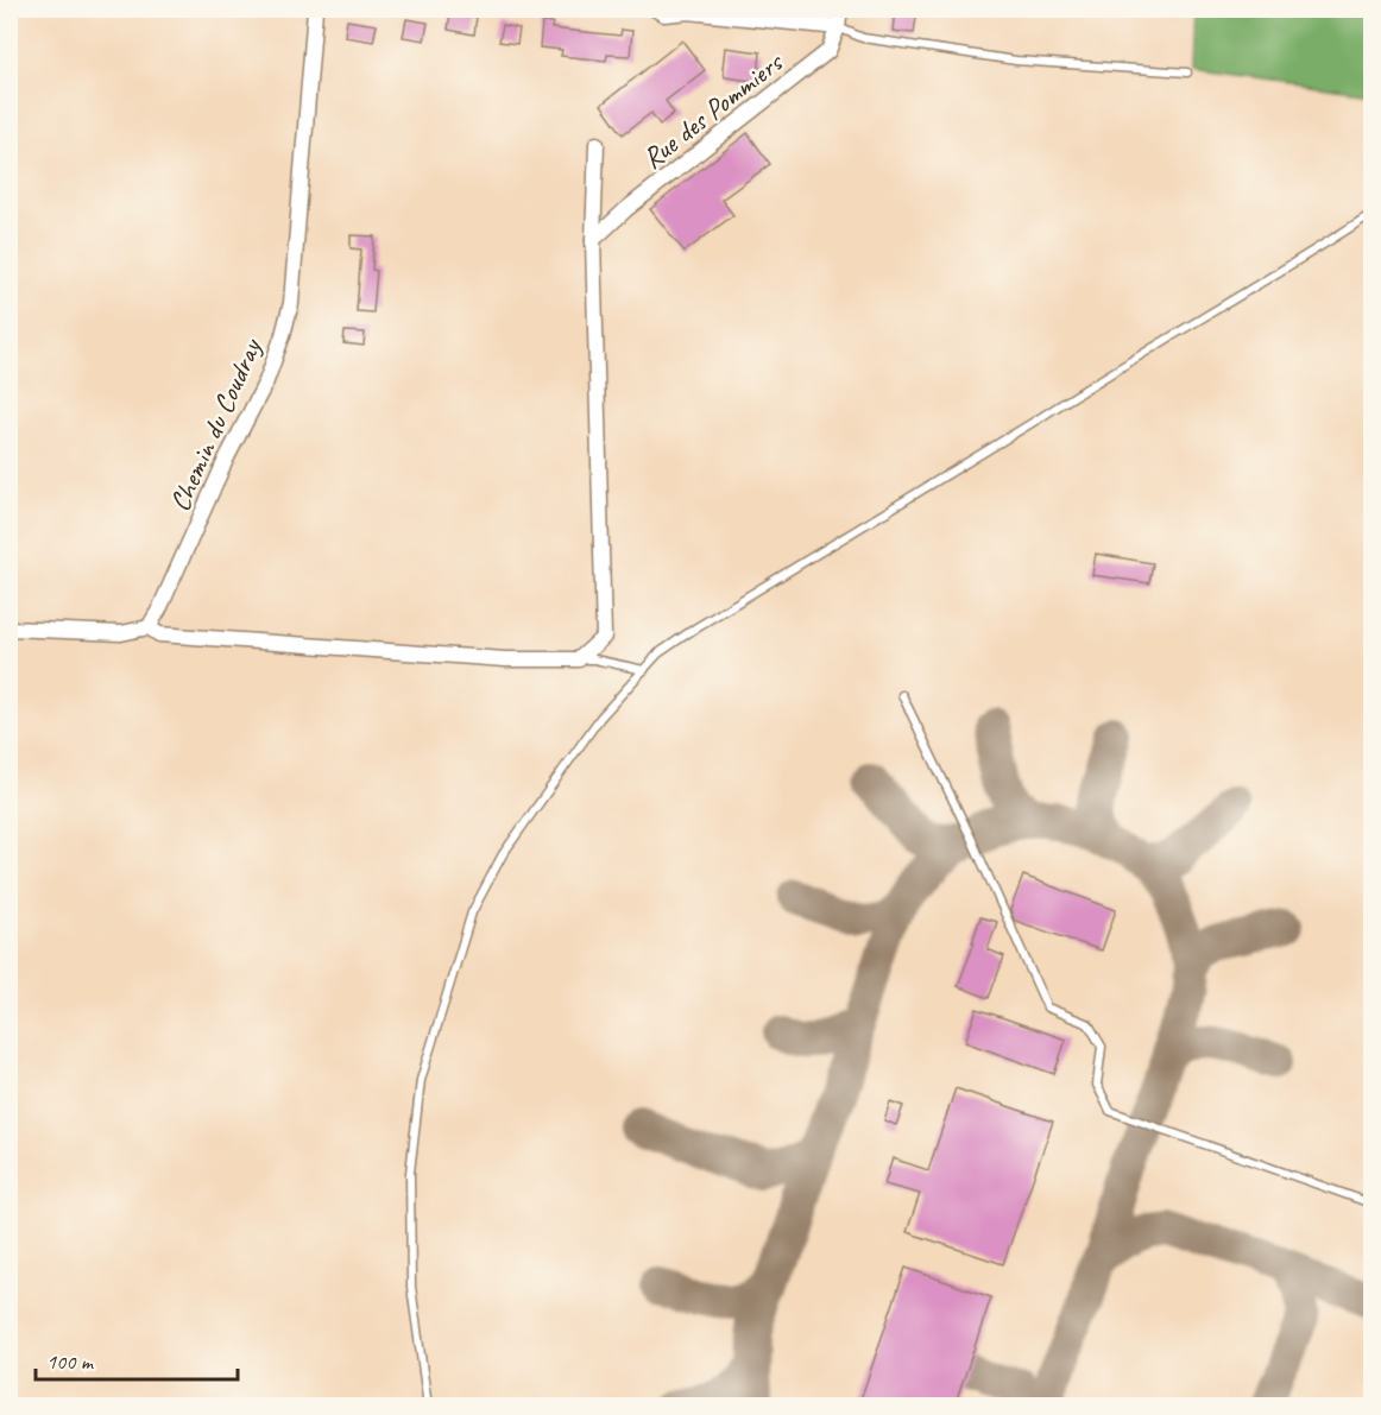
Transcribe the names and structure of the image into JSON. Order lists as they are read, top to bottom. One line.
{"streets":{"street":["Rue des Pommiers","Chemin du Coudray"]},"scale_bar":"100 m"}
